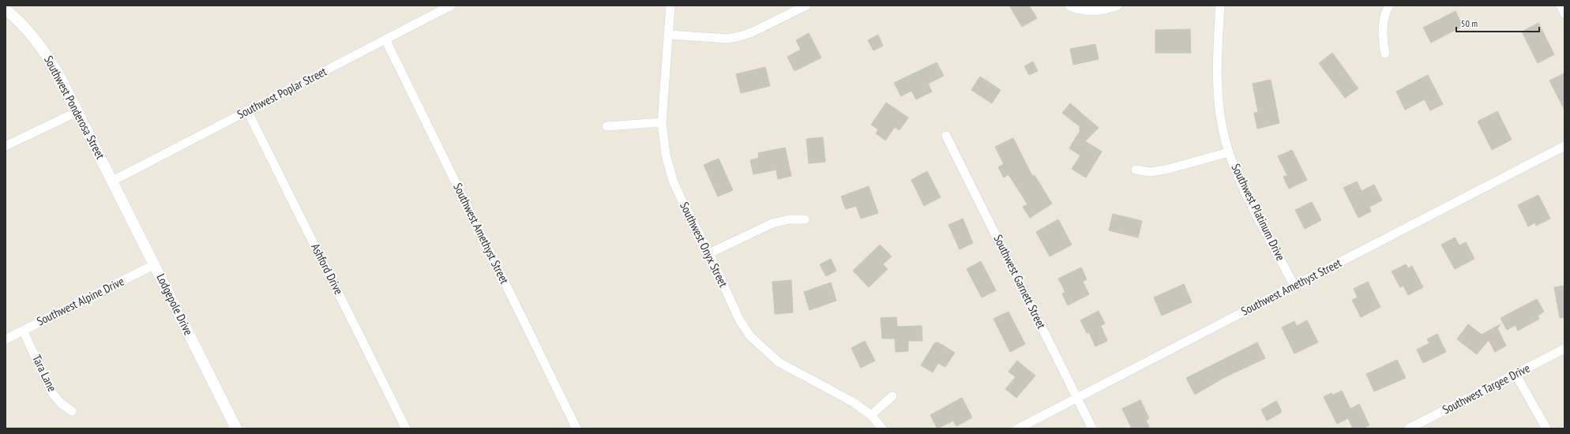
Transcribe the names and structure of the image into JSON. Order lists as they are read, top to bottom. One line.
{"streets":{"street":["Southwest Poplar Street","Southwest Ponderosa Street","Southwest Platinum Drive","Southwest Amethyst Street","Southwest Onyx Street","Ashford Drive","Southwest Garnett Street","Southwest Alpine Drive","Lodgepole Drive","Tara Lane","Southwest Targee Drive"]},"crossings":[["Southwest Poplar Street","Southwest Ponderosa Street"],["Southwest Poplar Street","Southwest Amethyst Street"],["Southwest Poplar Street","Ashford Drive"],["Southwest Poplar Street","Lodgepole Drive"],["Southwest Ponderosa Street","Lodgepole Drive"],["Southwest Platinum Drive","Southwest Amethyst Street"],["Southwest Amethyst Street","Southwest Garnett Street"],["Southwest Alpine Drive","Lodgepole Drive"],["Southwest Alpine Drive","Tara Lane"]],"scale_bar":"50 m"}
